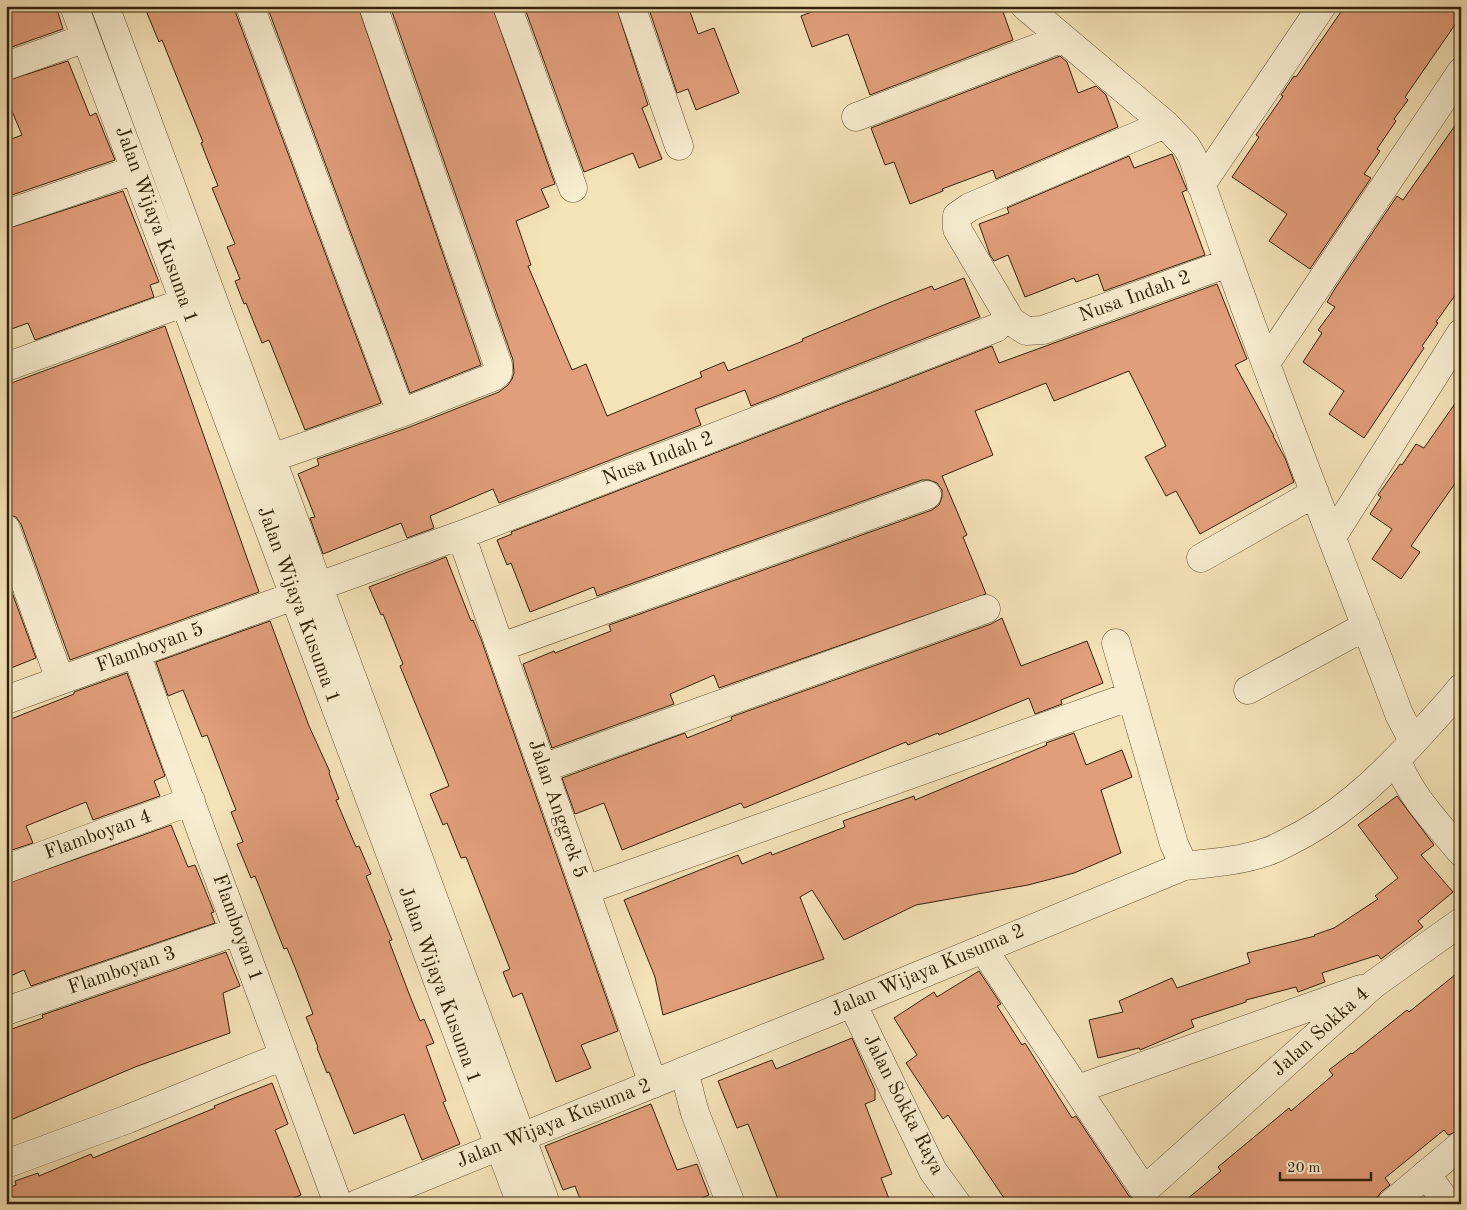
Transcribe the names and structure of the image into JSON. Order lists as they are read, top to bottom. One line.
{"streets":{"street":["Jalan Wijaya Kusuma 1","Nusa Indah 2","Flamboyan 5","Jalan Anggrek 5","Flamboyan 4","Flamboyan 1","Flamboyan 3","Jalan Wijaya Kusuma 2","Jalan Sokka 4","Jalan Sokka Raya"]},"crossings":[["Jalan Wijaya Kusuma 1","Nusa Indah 2"],["Jalan Wijaya Kusuma 1","Flamboyan 5"],["Jalan Wijaya Kusuma 1","Jalan Wijaya Kusuma 2"],["Nusa Indah 2","Jalan Anggrek 5"],["Flamboyan 5","Flamboyan 1"],["Jalan Anggrek 5","Jalan Wijaya Kusuma 2"],["Flamboyan 4","Flamboyan 1"],["Flamboyan 1","Flamboyan 3"],["Jalan Wijaya Kusuma 2","Jalan Sokka 4"],["Jalan Wijaya Kusuma 2","Jalan Sokka Raya"]],"scale_bar":"20 m"}
